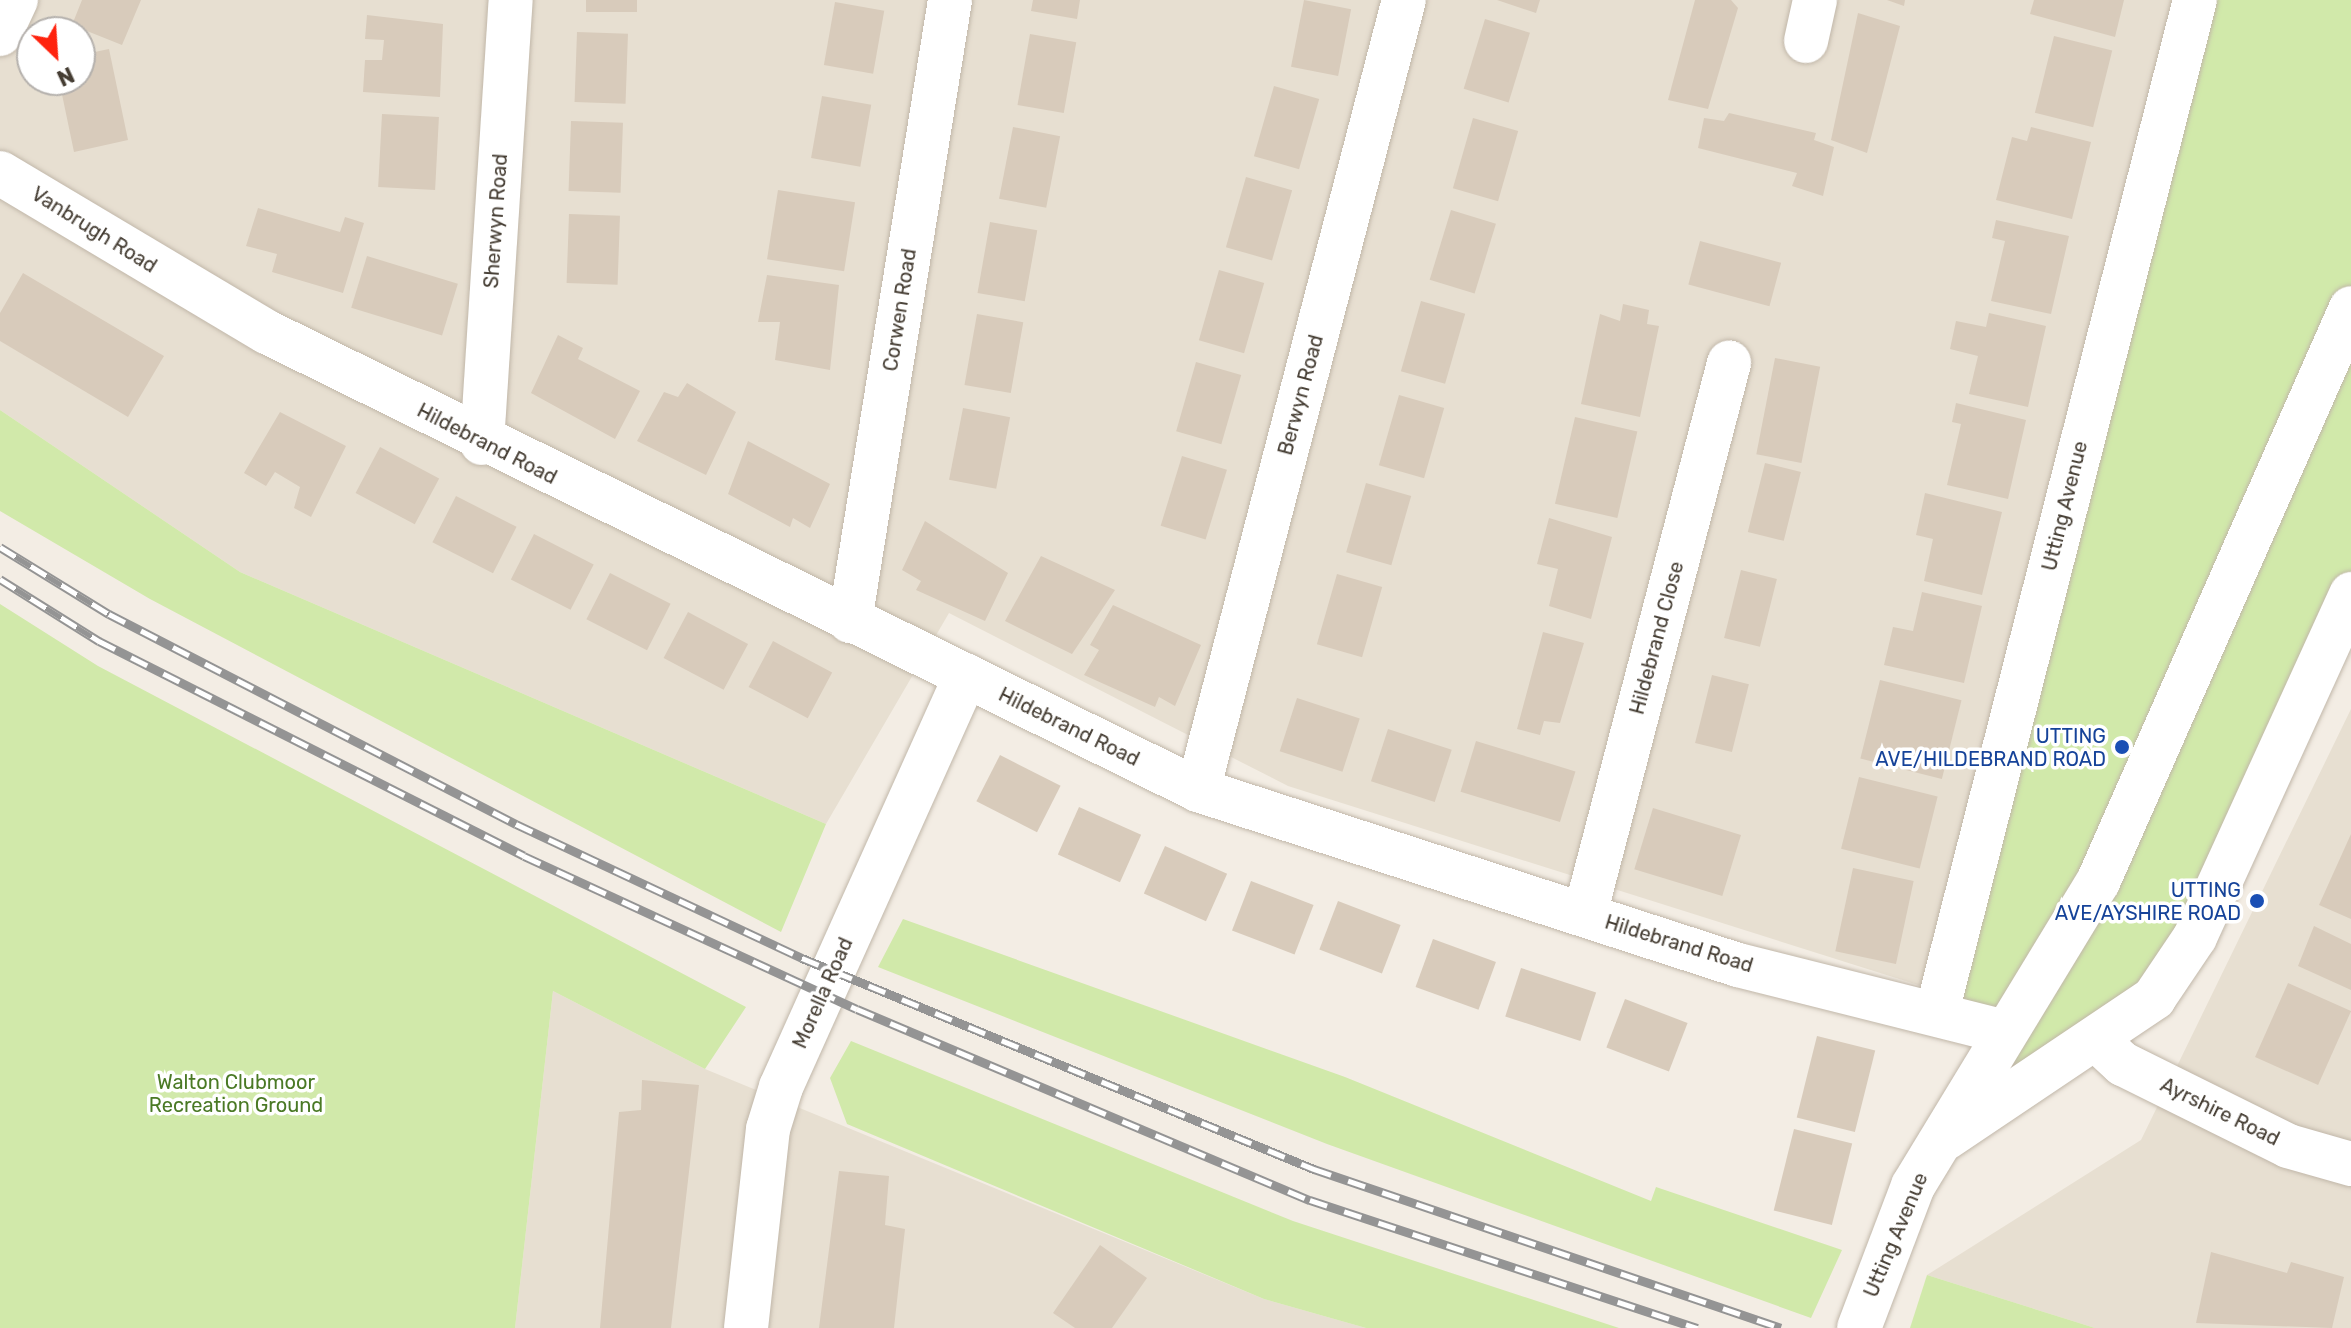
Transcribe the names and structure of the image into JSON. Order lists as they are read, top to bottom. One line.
{"streets":{"street":["Sherwyn Road","Vanbrugh Road","Corwen Road","Berwyn Road","Hildebrand Road","Utting Avenue","Hildebrand Close","Morella Road","Ayrshire Road"]},"crossings":[["Sherwyn Road","Hildebrand Road"],["Vanbrugh Road","Hildebrand Road"],["Corwen Road","Hildebrand Road"],["Berwyn Road","Hildebrand Road"],["Hildebrand Road","Utting Avenue"],["Hildebrand Road","Hildebrand Close"],["Hildebrand Road","Morella Road"]],"parks":["Walton Clubmoor Recreation Ground"],"places":["UTTING AVE/HILDEBRAND ROAD","UTTING AVE/AYSHIRE ROAD"],"north":"bottom right"}
